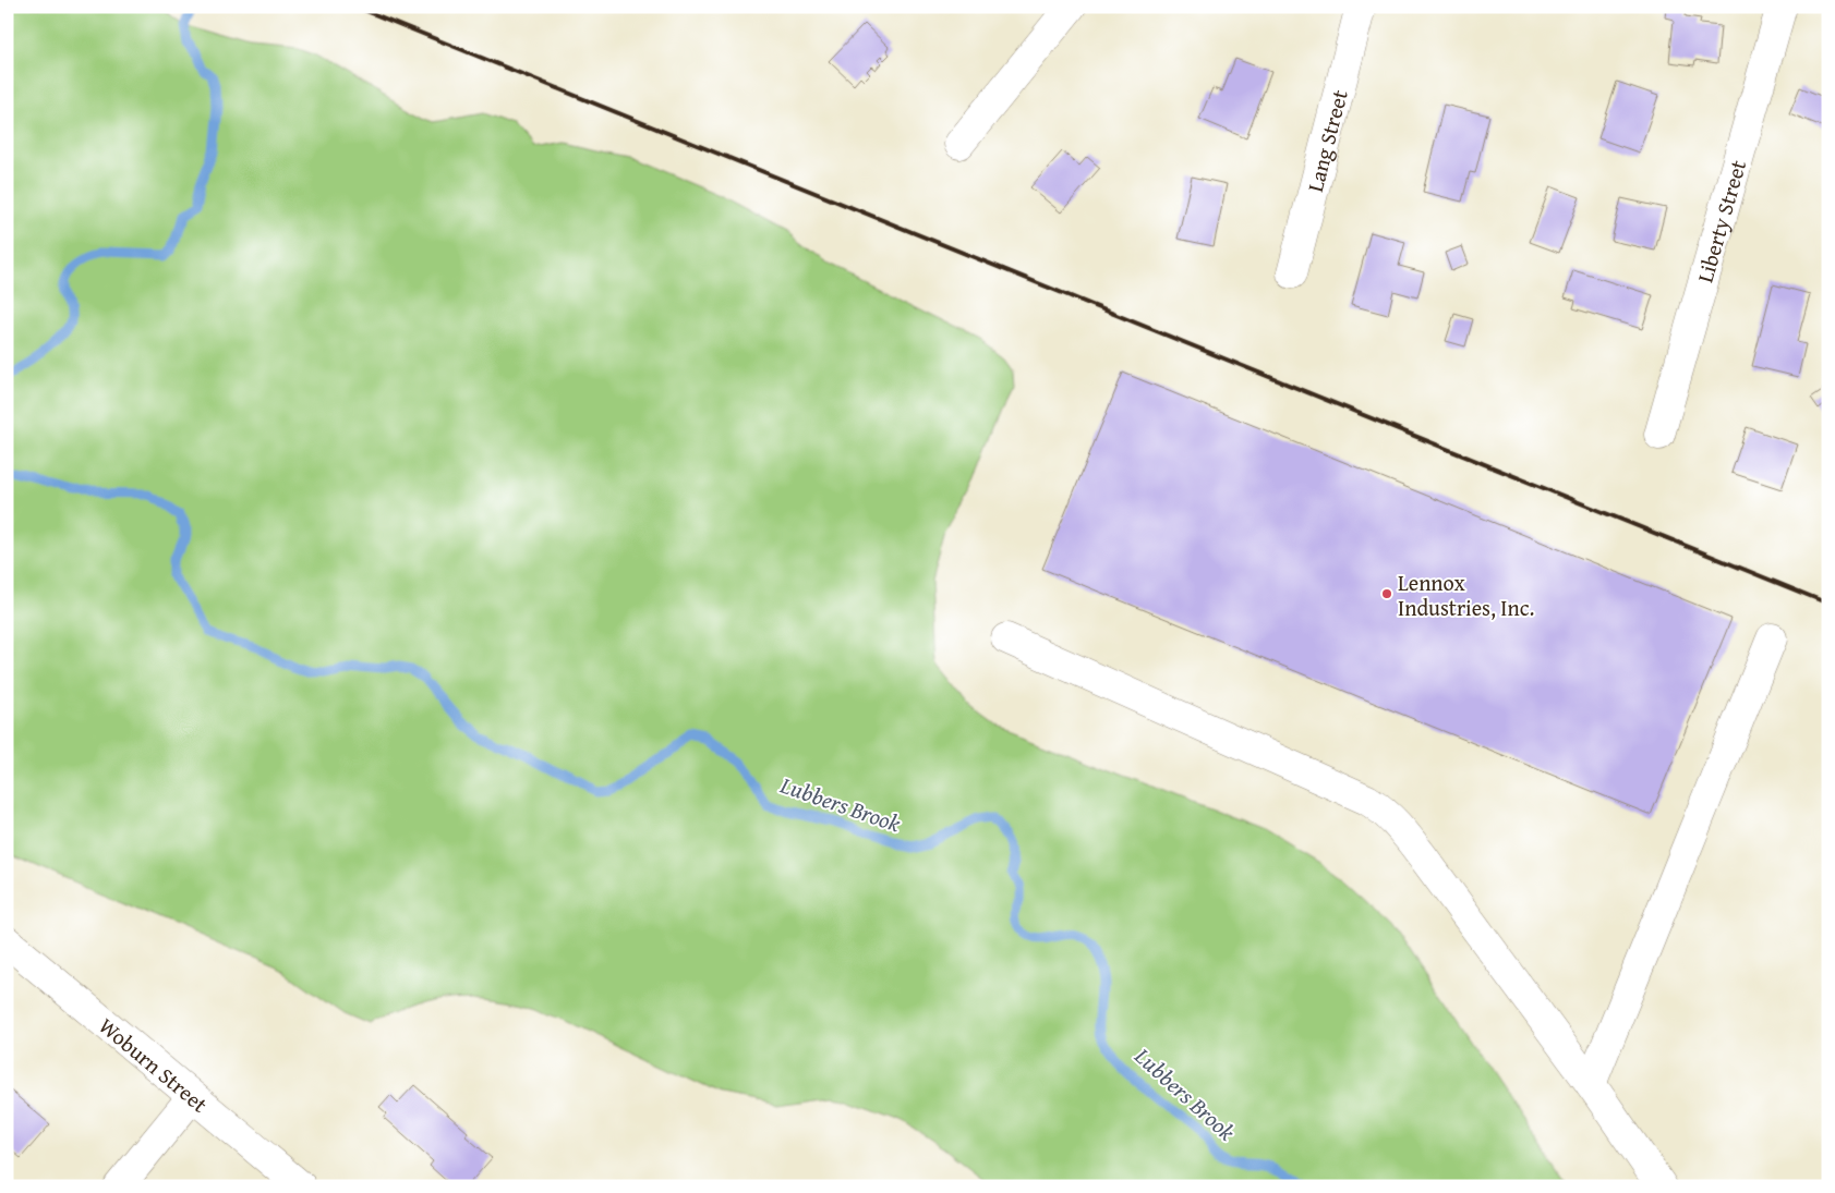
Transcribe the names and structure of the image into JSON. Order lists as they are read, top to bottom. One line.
{"streets":{"street":["Lang Street","Liberty Street","Woburn Street"]},"water":["Lubbers Brook"],"places":["Lennox Industries, Inc."]}
